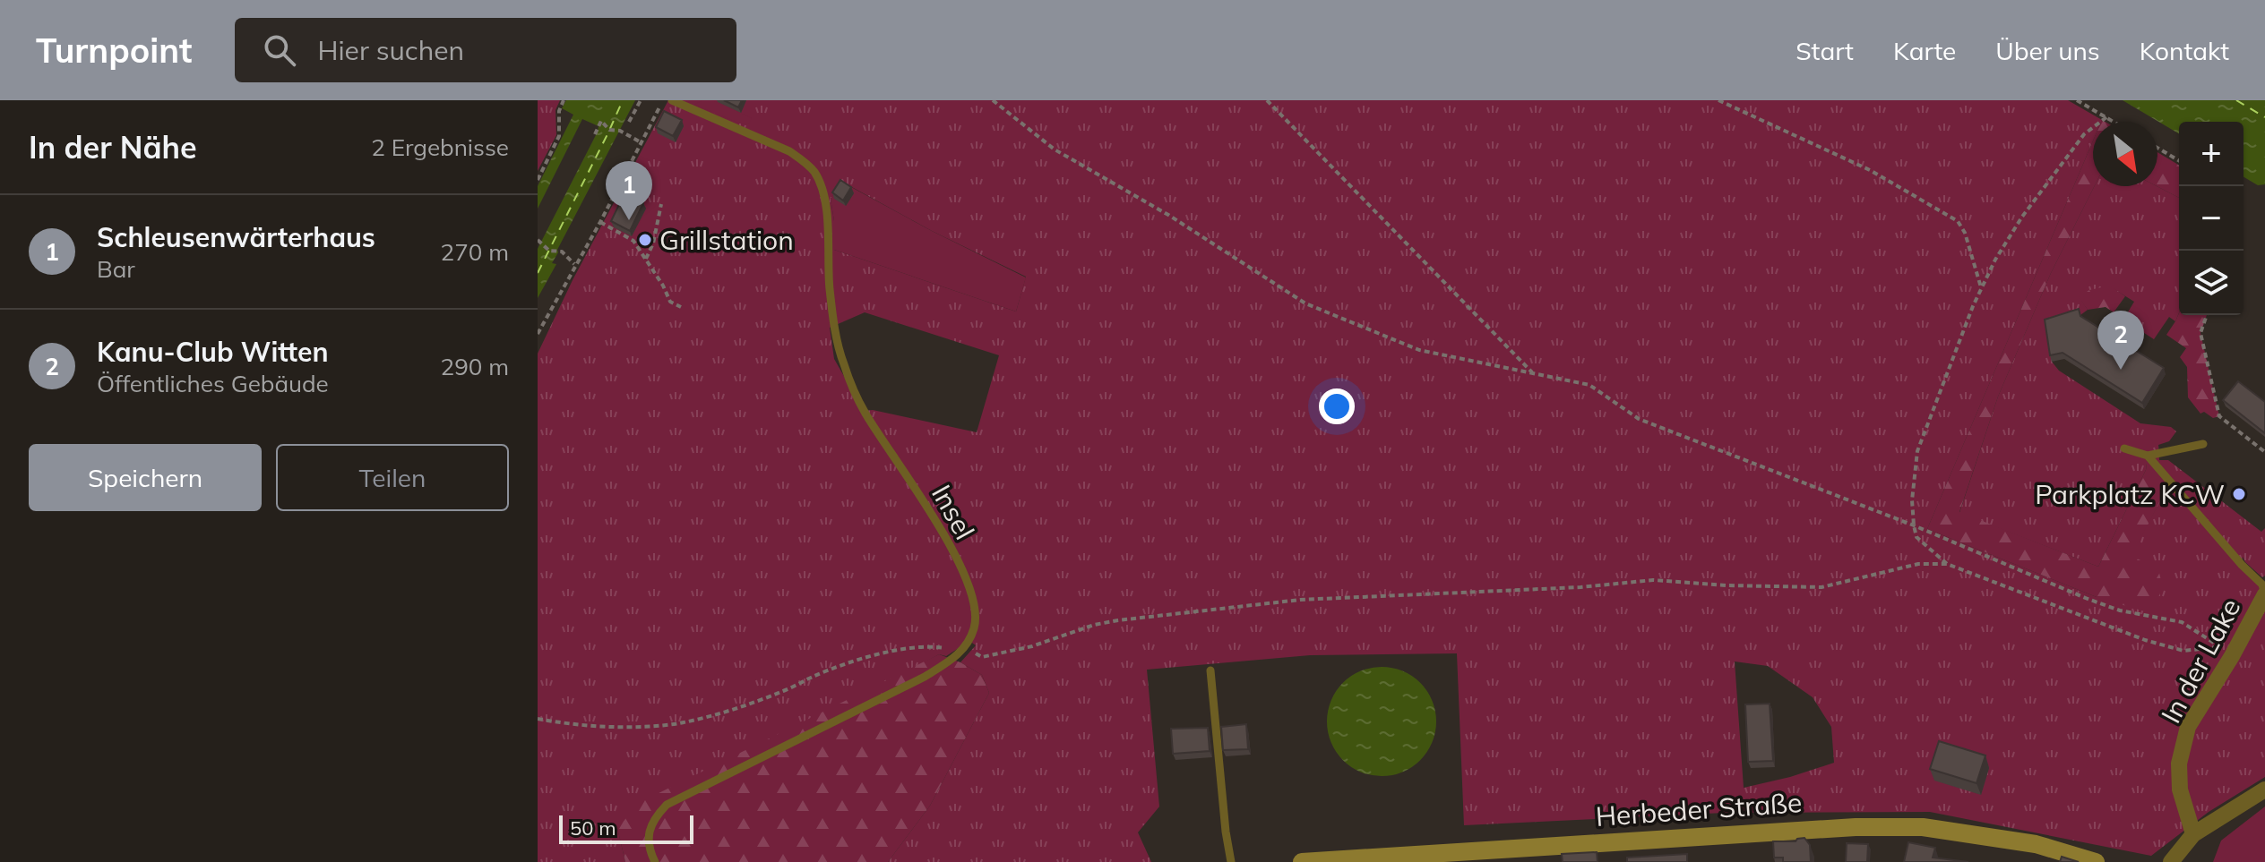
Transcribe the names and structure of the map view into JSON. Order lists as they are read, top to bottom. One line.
{"streets":{"main road":["Herbeder Straße"],"street":["In der Lake"],"lane":["Insel"]},"places":["Grillstation","Parkplatz KCW"],"scale_bar":"50 m","north":"bottom right","page":{"header":"Turnpoint","search":"Hier suchen","nav":["Start","Karte","Über uns","Kontakt"],"heading":["In der Nähe","2 Ergebnisse"],"map_buttons":["+","−"],"pins":["1","2"],"list":[{"mark":"1","name":"Schleusenwärterhaus","note":"Bar","value":"270 m"},{"mark":"2","name":"Kanu-Club Witten","note":"Öffentliches Gebäude","value":"290 m"}],"buttons":["Speichern","Teilen"],"scale":"50 m"}}
